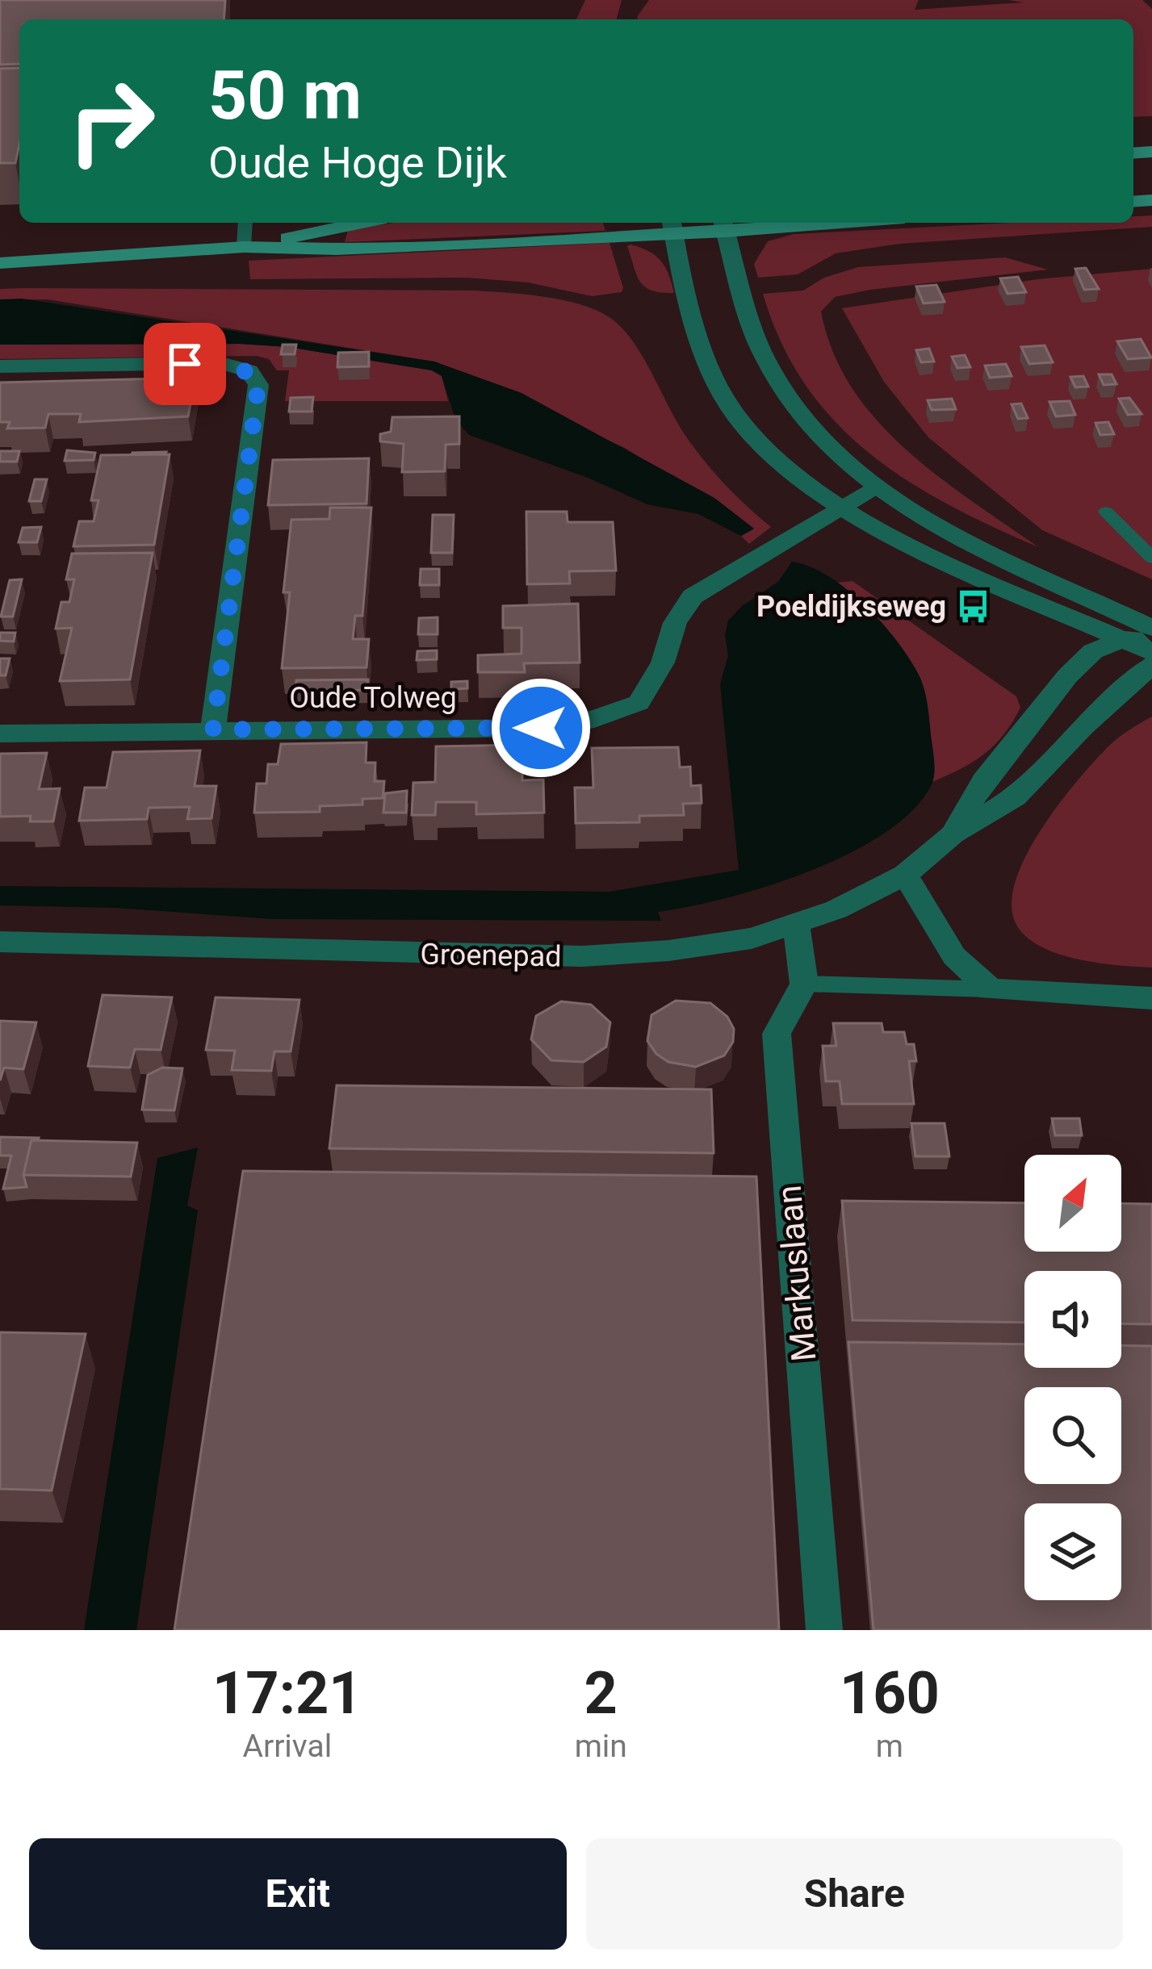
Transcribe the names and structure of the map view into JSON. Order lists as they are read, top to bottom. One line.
{"streets":{"street":["Oude Tolweg","Groenepad","Markuslaan"]},"places":{"bus stop":["Poeldijkseweg"]},"north":"top right","page":{"turn":["50 m","Oude Hoge Dijk"],"eta":["17:21","Arrival","2","min","160","m"],"buttons":["Exit","Share"]}}
